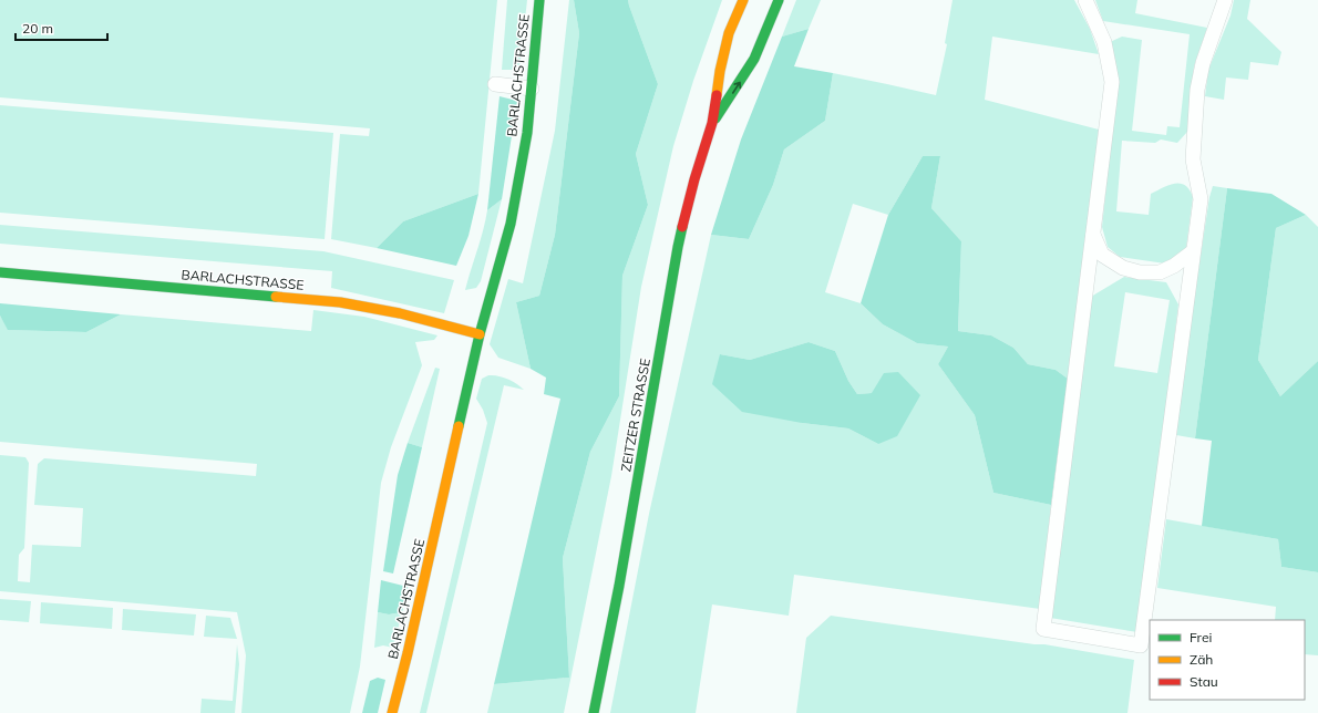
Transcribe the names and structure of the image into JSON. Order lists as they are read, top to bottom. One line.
{"streets":{"street":["BARLACHSTRASSE","ZEITZER STRASSE"]},"legend":["Frei","Zäh","Stau"],"scale_bar":"20 m"}
